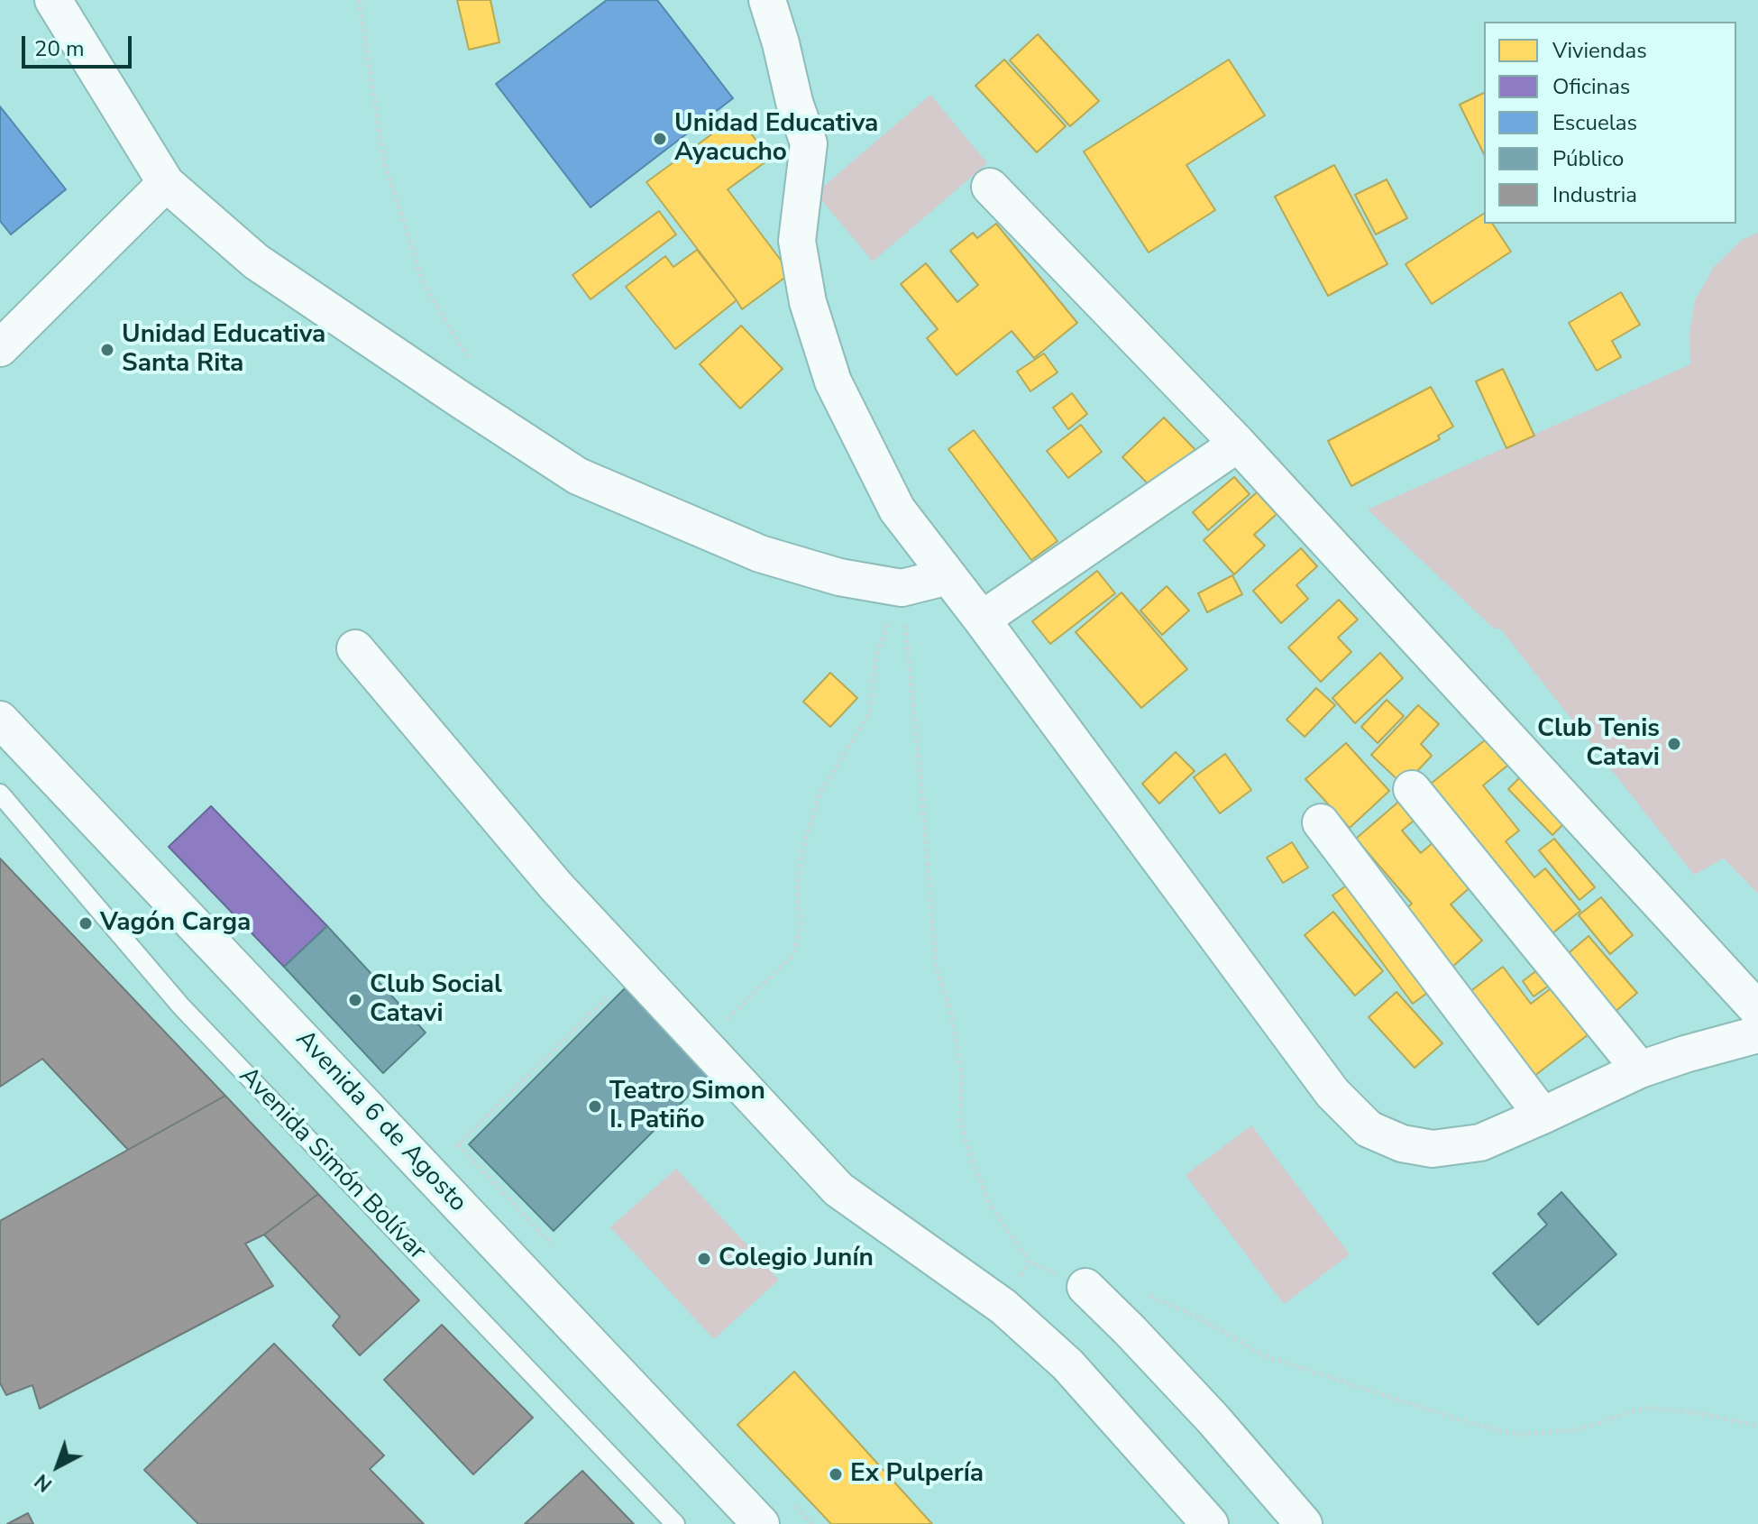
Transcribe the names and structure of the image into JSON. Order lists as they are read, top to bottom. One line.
{"streets":{"street":["Avenida 6 de Agosto"],"lane":["Avenida Simón Bolívar"]},"places":["Unidad Educativa Ayacucho","Unidad Educativa Santa Rita","Club Tenis Catavi","Vagón Carga","Club Social Catavi","Teatro Simon I. Patiño","Colegio Junín","Ex Pulpería"],"legend":["Viviendas","Oficinas","Escuelas","Público","Industria"],"scale_bar":"20 m","north":"bottom left"}
